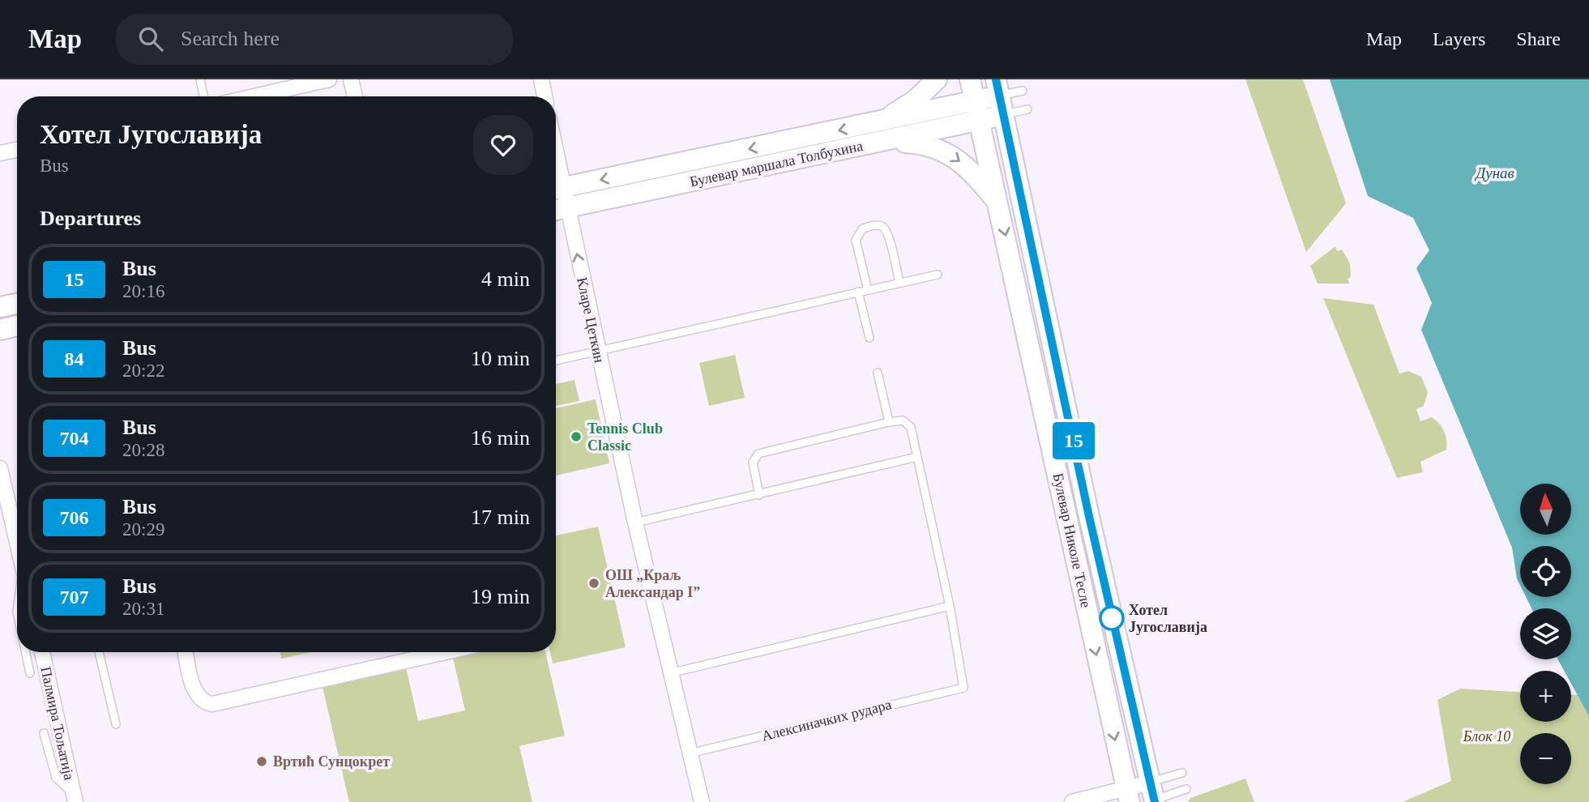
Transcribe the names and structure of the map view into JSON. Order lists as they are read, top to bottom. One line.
{"streets":{"main road":["Булевар маршала Толбухина","Булевар Николе Тесле"],"street":["Кларе Цеткин","Палмира Тољатија"],"lane":["Алексиначких рудара"]},"crossings":[["Булевар маршала Толбухина","Кларе Цеткин"],["Булевар маршала Толбухина","Булевар Николе Тесле"],["Кларе Цеткин","Алексиначких рудара"]],"water":["Дунав"],"parks":["Блок 10"],"places":["Tennis Club Classic","ОШ „Краљ Александар I”","Хотел Југославија","Вртић Сунцокрет"],"lines":["bus line 15"],"north":"top","page":{"header":"Map","search":"Search here","nav":["Map","Layers","Share"],"on_map":"15","heading":[["Хотел Југославија","Bus"],"Departures"],"list":[{"mark":"15","name":"Bus","note":"20:16","value":"4 min"},{"mark":"84","name":"Bus","note":"20:22","value":"10 min"},{"mark":"704","name":"Bus","note":"20:28","value":"16 min"},{"mark":"706","name":"Bus","note":"20:29","value":"17 min"},{"mark":"707","name":"Bus","note":"20:31","value":"19 min"}],"map_buttons":["+","−"]}}
